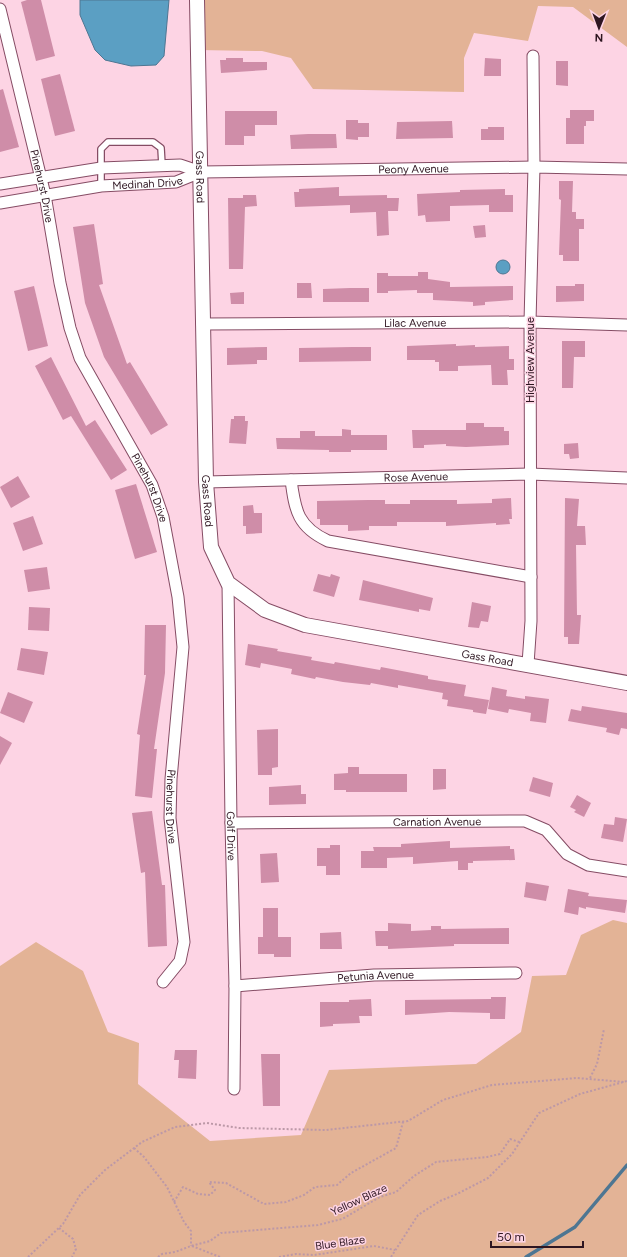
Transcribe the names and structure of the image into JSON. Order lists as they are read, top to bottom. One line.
{"streets":{"street":["Peony Avenue","Gass Road","Medinah Drive","Pinehurst Drive","Lilac Avenue","Highview Avenue","Rose Avenue","Carnation Avenue","Golf Drive","Petunia Avenue"],"path":["Yellow Blaze","Blue Blaze"]},"crossings":[["Peony Avenue","Gass Road"],["Peony Avenue","Medinah Drive"],["Peony Avenue","Highview Avenue"],["Gass Road","Medinah Drive"],["Gass Road","Lilac Avenue"],["Gass Road","Highview Avenue"],["Gass Road","Rose Avenue"],["Gass Road","Golf Drive"],["Medinah Drive","Pinehurst Drive"],["Lilac Avenue","Highview Avenue"],["Highview Avenue","Rose Avenue"],["Carnation Avenue","Golf Drive"],["Golf Drive","Petunia Avenue"]],"scale_bar":"50 m","north":"bottom"}
